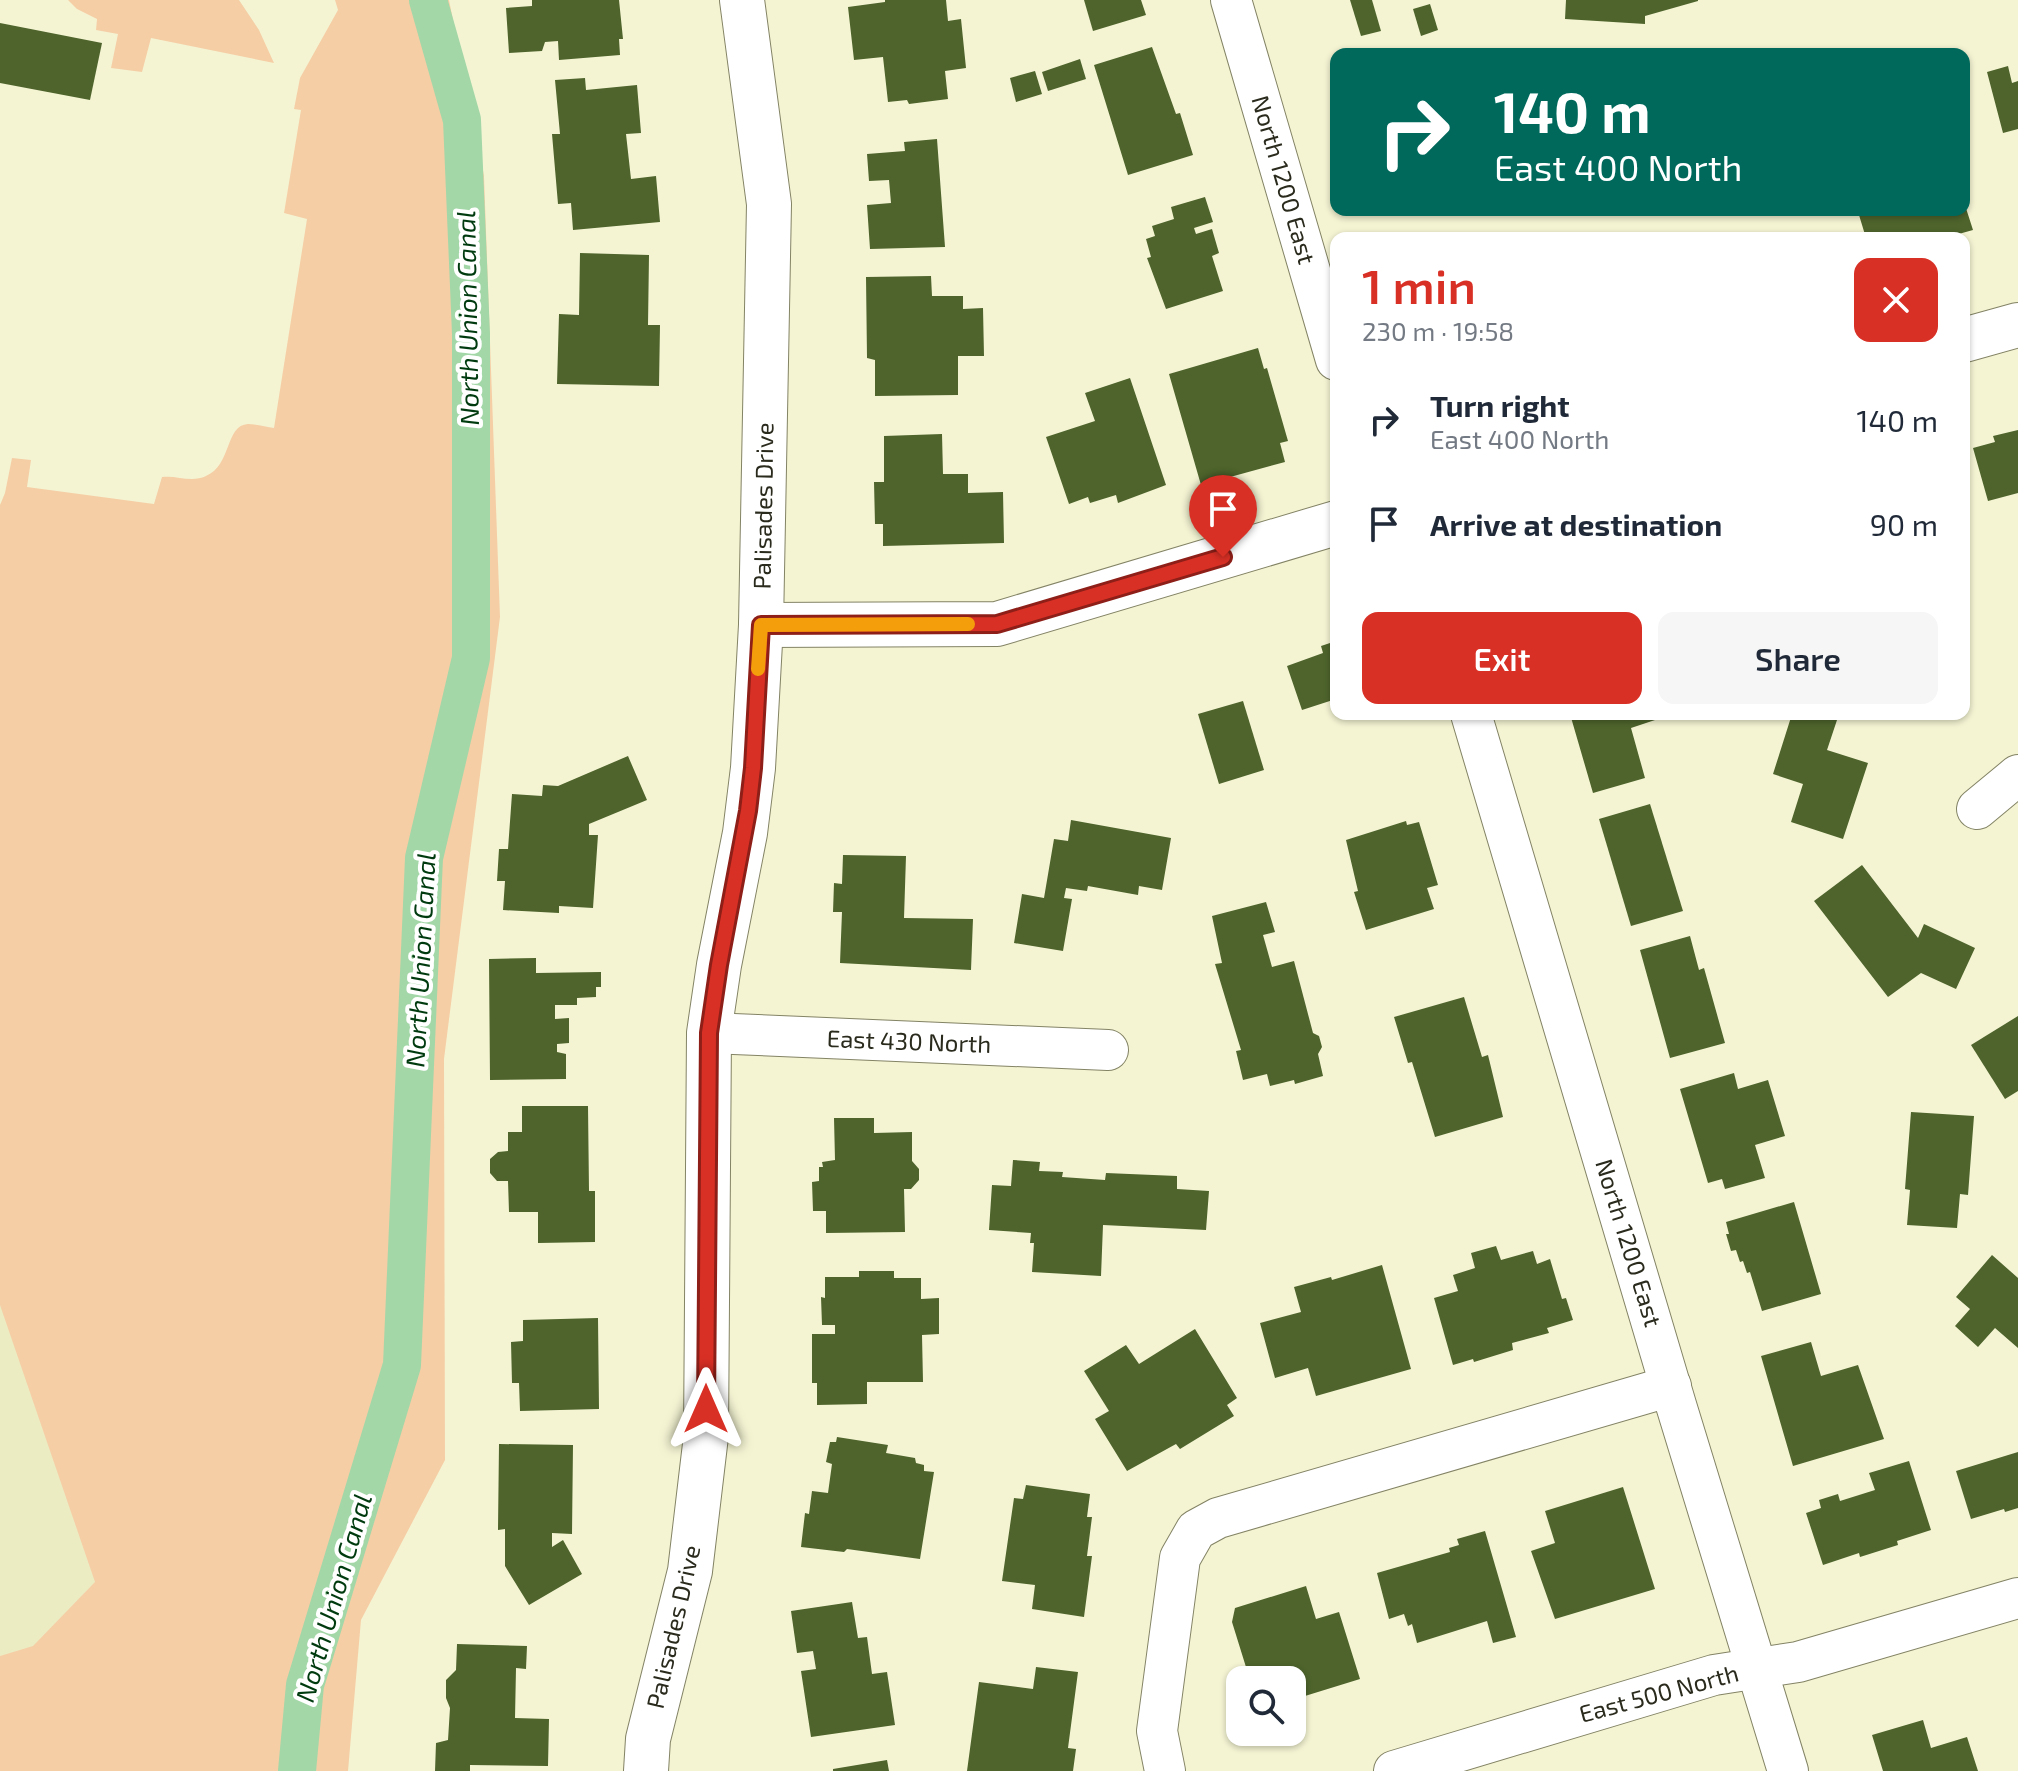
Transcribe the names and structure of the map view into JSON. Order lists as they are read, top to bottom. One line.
{"streets":{"street":["North 1200 East","Palisades Drive","East 430 North","East 500 North"]},"crossings":[["North 1200 East","East 500 North"],["Palisades Drive","East 430 North"]],"water":["North Union Canal"],"page":{"turn":["140 m","East 400 North"],"heading":["1 min","230 m · 19:58"],"list":[{"name":"Turn right","note":"East 400 North","value":"140 m"},{"name":"Arrive at destination","value":"90 m"}],"buttons":["Exit","Share"]}}
